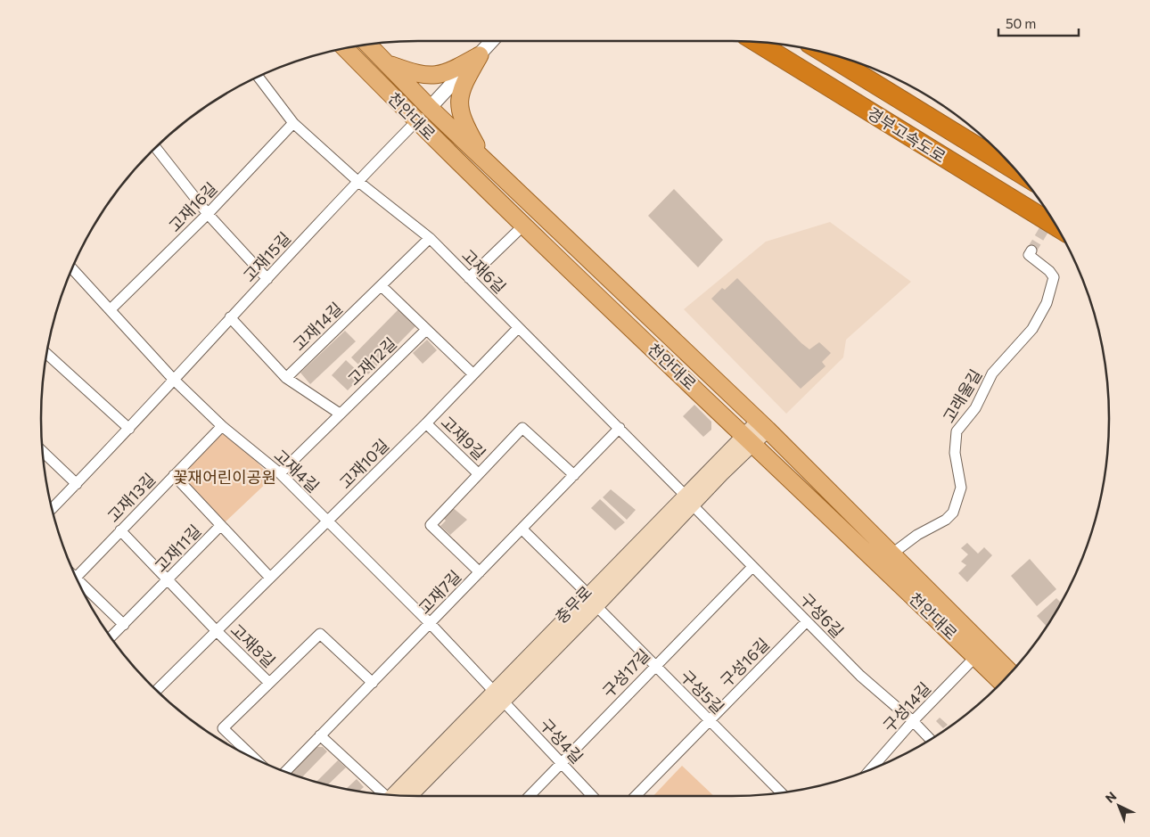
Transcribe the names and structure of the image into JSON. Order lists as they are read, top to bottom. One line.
{"streets":{"highway":["경부고속도로"],"main road":["천안대로","충무로"],"street":["고재16길","고재15길","고재6길","고재14길","고재12길","고래울길","고재9길","고재10길","고재4길","고재13길","고재11길","고재7길","구성6길","고재8길","구성16길","구성17길","구성5길","구성14길","구성4길"]},"crossings":[["천안대로","고재15길"],["천안대로","고래울길"],["천안대로","충무로"],["천안대로","구성14길"],["고재16길","고재6길"],["고재16길","고재4길"],["고재15길","고재6길"],["고재15길","고재4길"],["고재6길","고재14길"],["고재6길","고재10길"],["고재6길","고재7길"],["고재6길","충무로"],["고재6길","구성6길"],["고재12길","고재4길"],["고재9길","고재10길"],["고재9길","고재7길"],["고재10길","고재4길"],["고재10길","고재11길"],["고재10길","고재8길"],["고재4길","고재13길"],["고재4길","고재7길"],["고재4길","충무로"],["고재4길","구성4길"],["고재13길","고재8길"],["고재11길","고재8길"],["고재7길","충무로"],["고재7길","고재8길"],["충무로","구성6길"],["충무로","구성5길"],["충무로","구성4길"],["구성6길","구성16길"],["구성6길","구성17길"],["구성6길","구성14길"],["구성16길","구성5길"],["구성17길","구성5길"],["구성17길","구성4길"]],"parks":["꽃재어린이공원"],"scale_bar":"50 m","north":"top left"}
